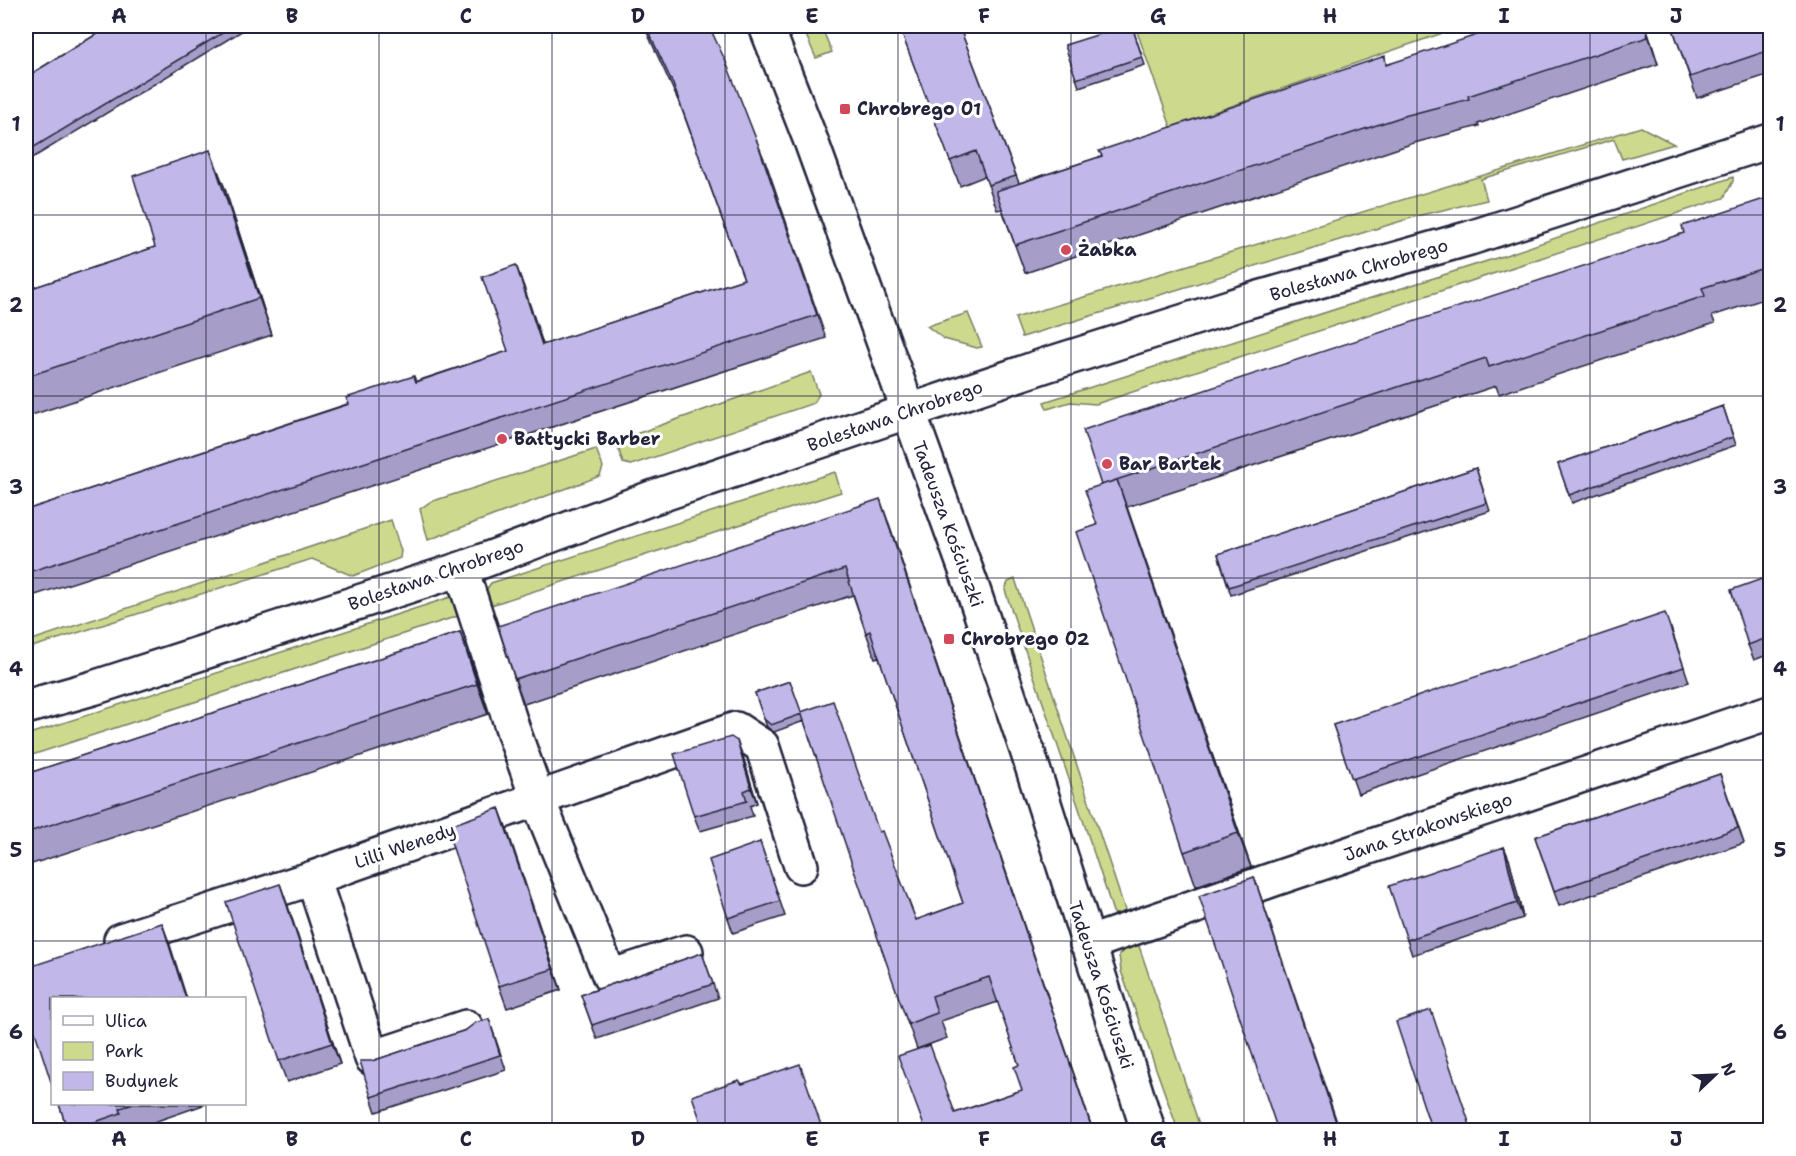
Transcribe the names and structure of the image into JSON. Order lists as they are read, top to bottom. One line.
{"streets":{"street":["Bolesława Chrobrego","Tadeusza Kościuszki","Jana Strakowskiego","Lilli Wenedy"]},"crossings":[["Bolesława Chrobrego","Tadeusza Kościuszki"],["Tadeusza Kościuszki","Jana Strakowskiego"]],"places":{"transit":["Chrobrego 01","Chrobrego 02"],"other":["Żabka","Bałtycki Barber","Bar Bartek"]},"legend":["Ulica","Park","Budynek"],"north":"top right","grid":{"columns":["A","B","C","D","E","F","G","H","I","J"],"rows":["1","2","3","4","5","6"]}}
